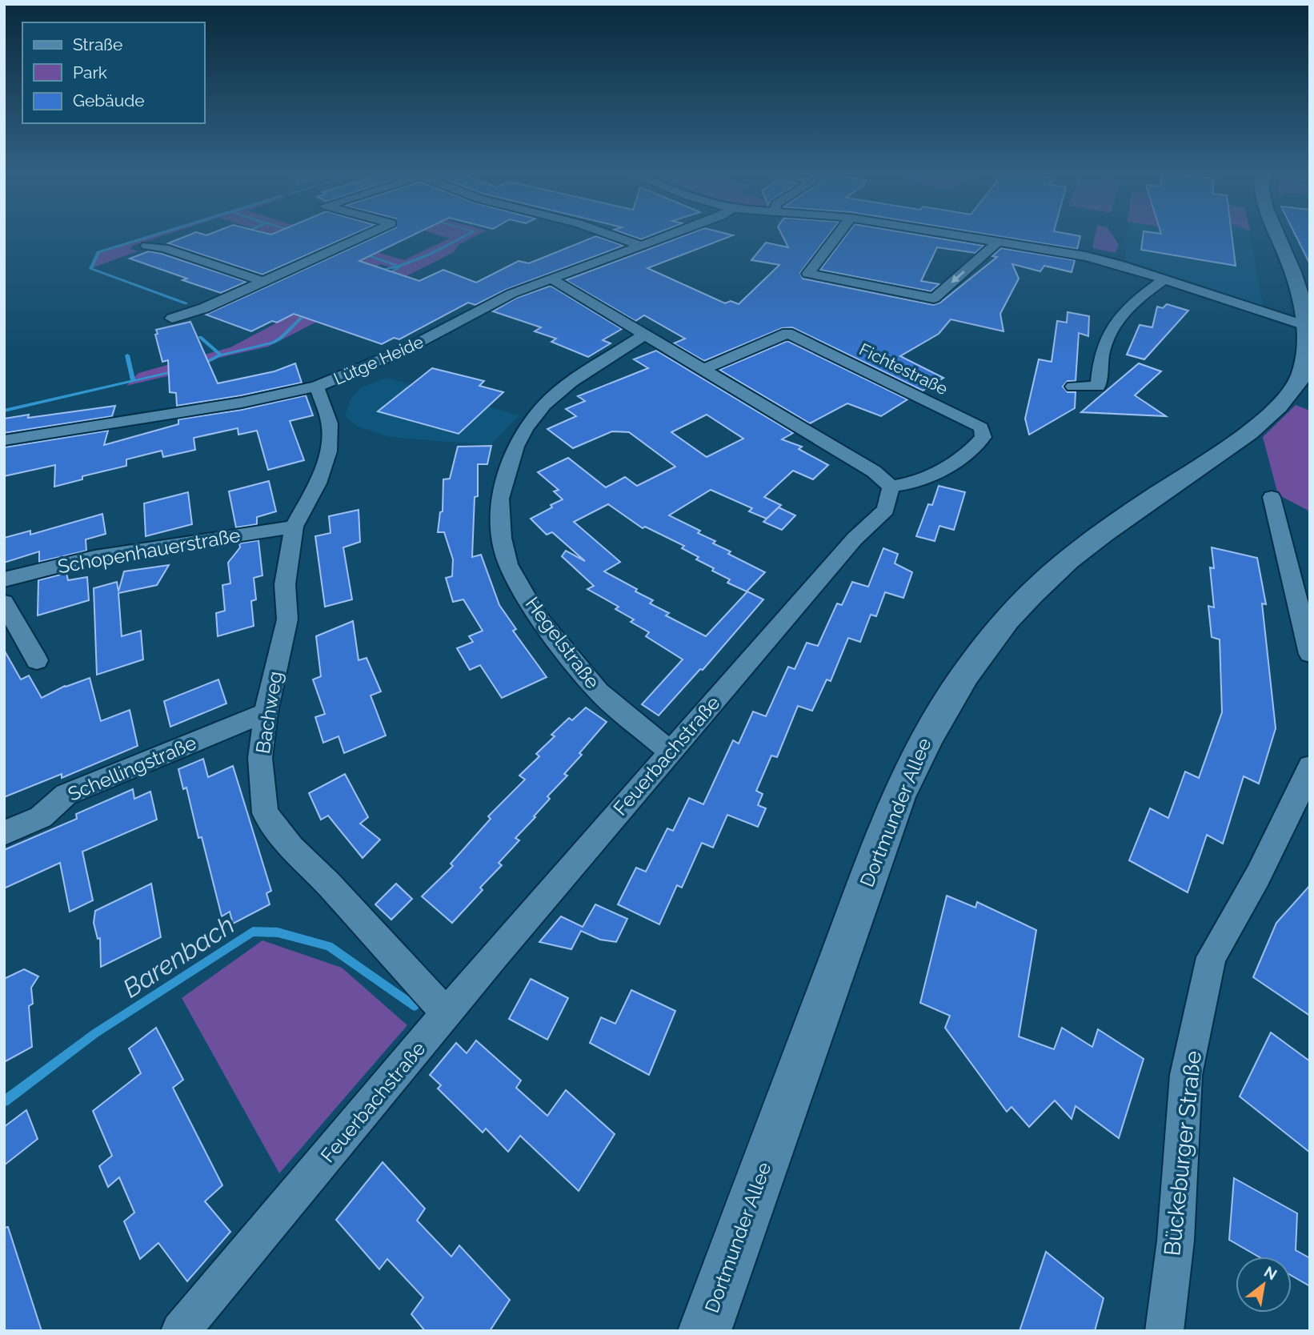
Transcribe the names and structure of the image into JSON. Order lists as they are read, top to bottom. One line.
{"streets":{"main road":["Dortmunder Allee"],"street":["Lütge Heide","Fichtestraße","Schopenhauerstraße","Hegelstraße","Bachweg","Feuerbachstraße","Schellingstraße","Bückeburger Straße"]},"crossings":[["Lütge Heide","Bachweg"],["Fichtestraße","Feuerbachstraße"],["Schopenhauerstraße","Bachweg"],["Hegelstraße","Feuerbachstraße"],["Bachweg","Feuerbachstraße"],["Bachweg","Schellingstraße"]],"water":["Barenbach"],"legend":["Straße","Park","Gebäude"],"north":"top right"}
